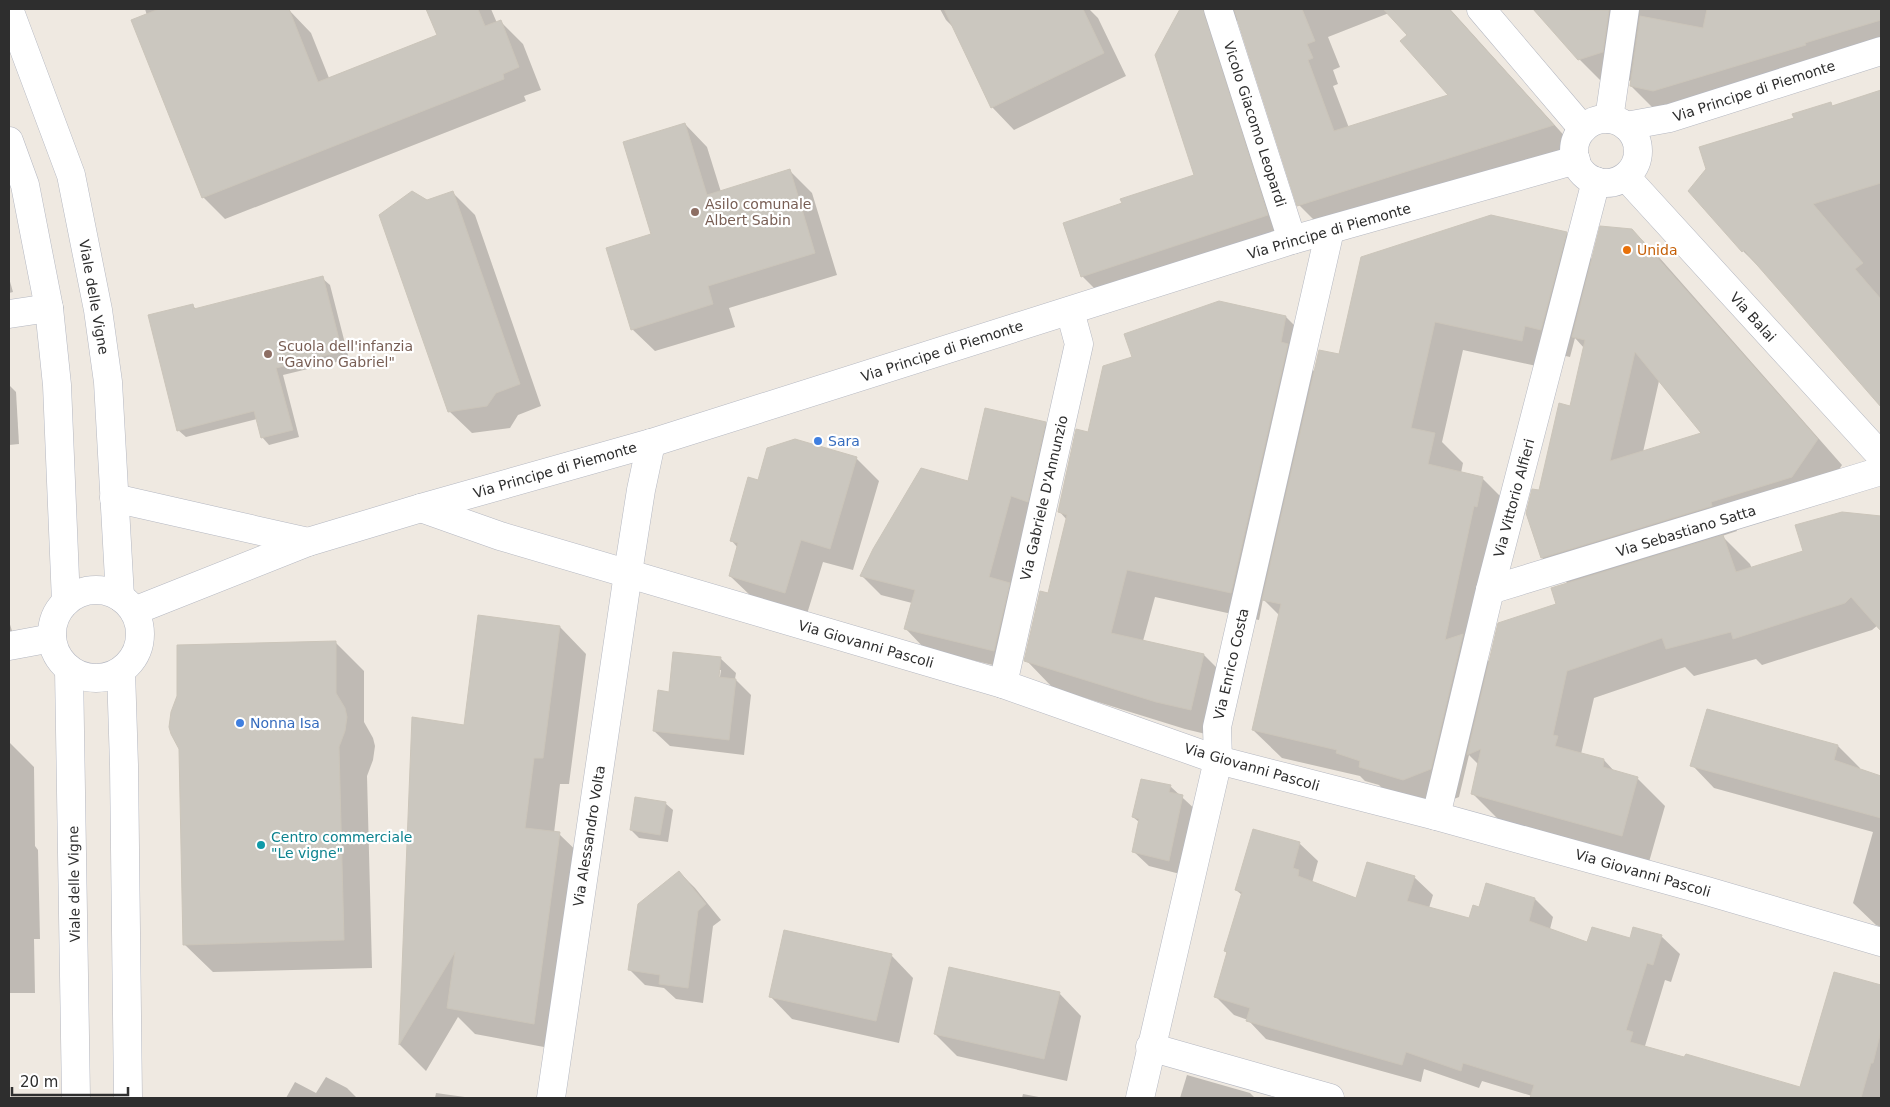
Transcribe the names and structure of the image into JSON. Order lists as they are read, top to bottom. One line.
{"streets":{"street":["Via Principe di Piemonte","Vicolo Giacomo Leopardi","Viale delle Vigne","Via Balai","Via Gabriele D'Annunzio","Via Vittorio Alfieri","Via Sebastiano Satta","Via Giovanni Pascoli","Via Enrico Costa","Via Alessandro Volta"]},"crossings":[["Via Principe di Piemonte","Vicolo Giacomo Leopardi"],["Via Principe di Piemonte","Viale delle Vigne"],["Via Principe di Piemonte","Via Balai"],["Via Principe di Piemonte","Via Gabriele D'Annunzio"],["Via Principe di Piemonte","Via Vittorio Alfieri"],["Via Principe di Piemonte","Via Giovanni Pascoli"],["Via Principe di Piemonte","Via Enrico Costa"],["Via Balai","Via Vittorio Alfieri"],["Via Gabriele D'Annunzio","Via Giovanni Pascoli"],["Via Vittorio Alfieri","Via Sebastiano Satta"],["Via Vittorio Alfieri","Via Giovanni Pascoli"],["Via Giovanni Pascoli","Via Enrico Costa"],["Via Giovanni Pascoli","Via Alessandro Volta"]],"places":["Asilo comunale Albert Sabin","Unida","Scuola dell'infanzia \"Gavino Gabriel\"","Sara","Nonna Isa","Centro commerciale \"Le vigne\""],"scale_bar":"20 m"}
